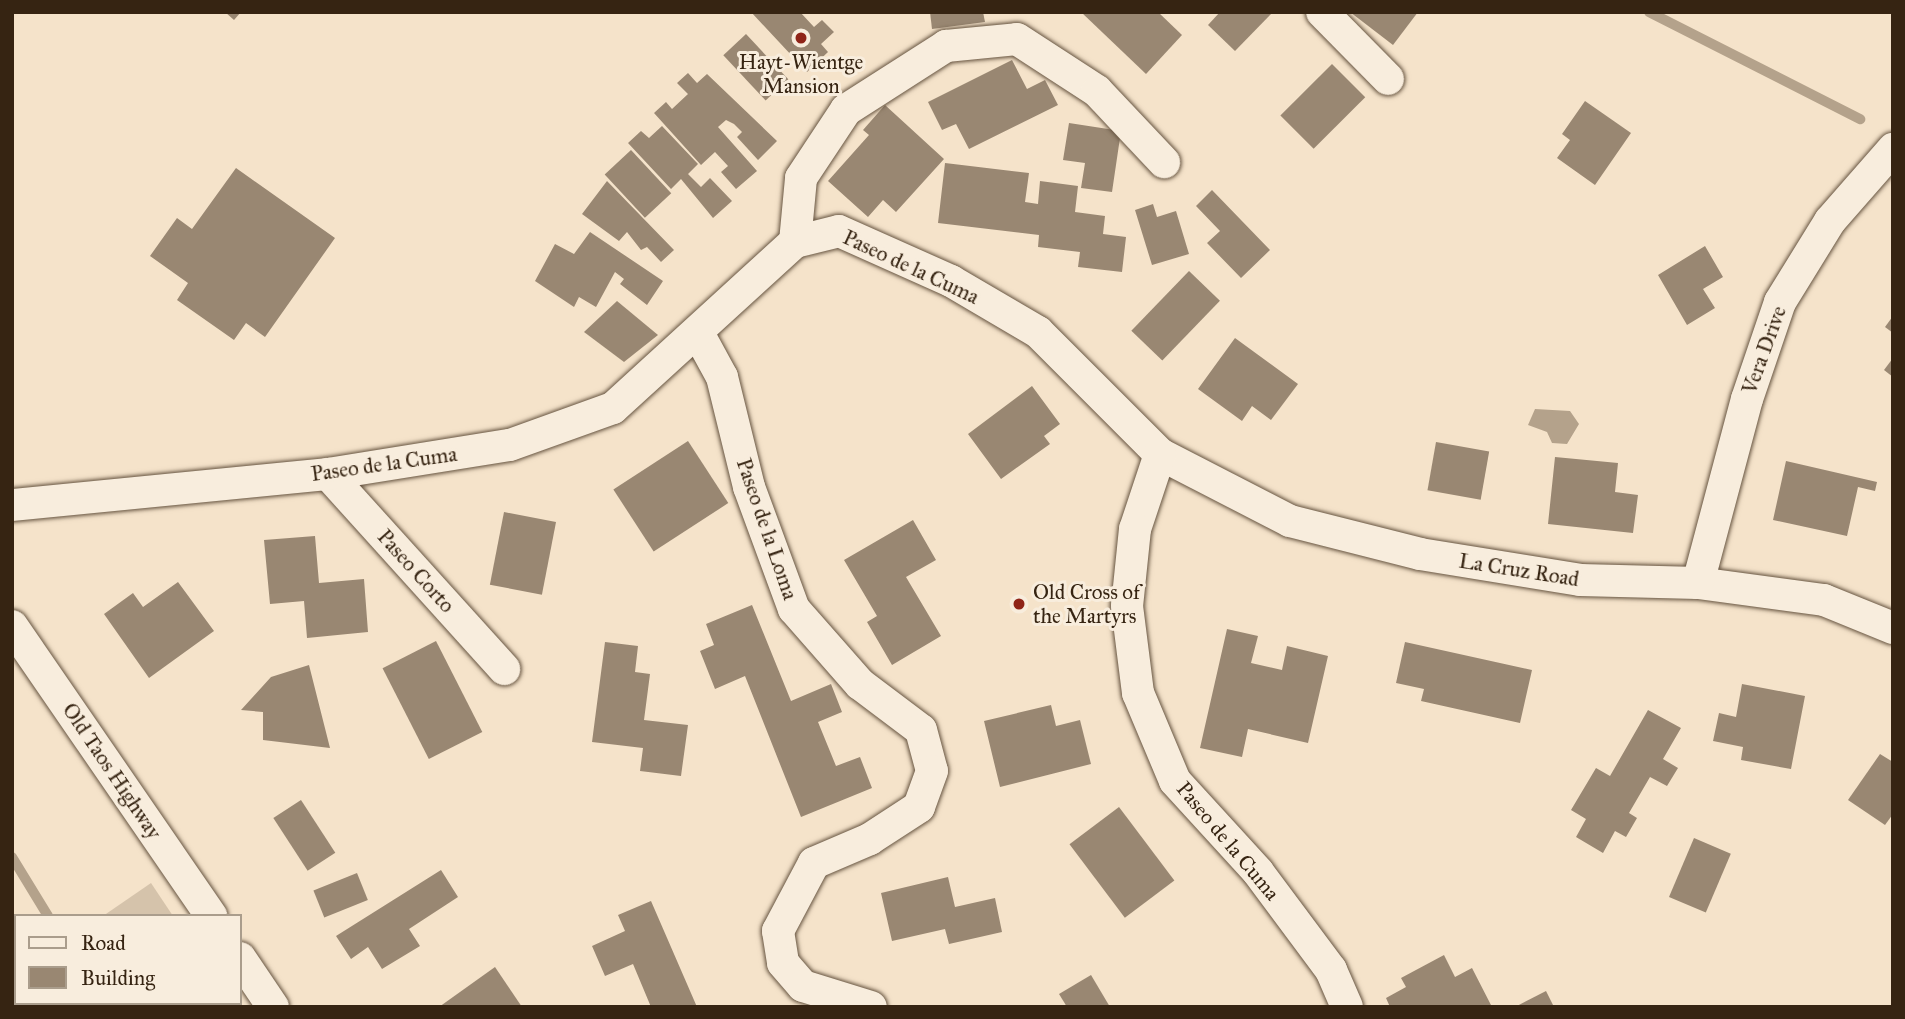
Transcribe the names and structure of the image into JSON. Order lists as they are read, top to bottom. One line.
{"streets":{"street":["Paseo de la Cuma","Vera Drive","Paseo de la Loma","La Cruz Road","Paseo Corto","Old Taos Highway"]},"crossings":[["Paseo de la Cuma","Paseo de la Loma"],["Paseo de la Cuma","La Cruz Road"],["Paseo de la Cuma","Paseo Corto"],["Vera Drive","La Cruz Road"]],"places":["Hayt-Wientge Mansion","Old Cross of the Martyrs"],"legend":["Road","Building"]}
